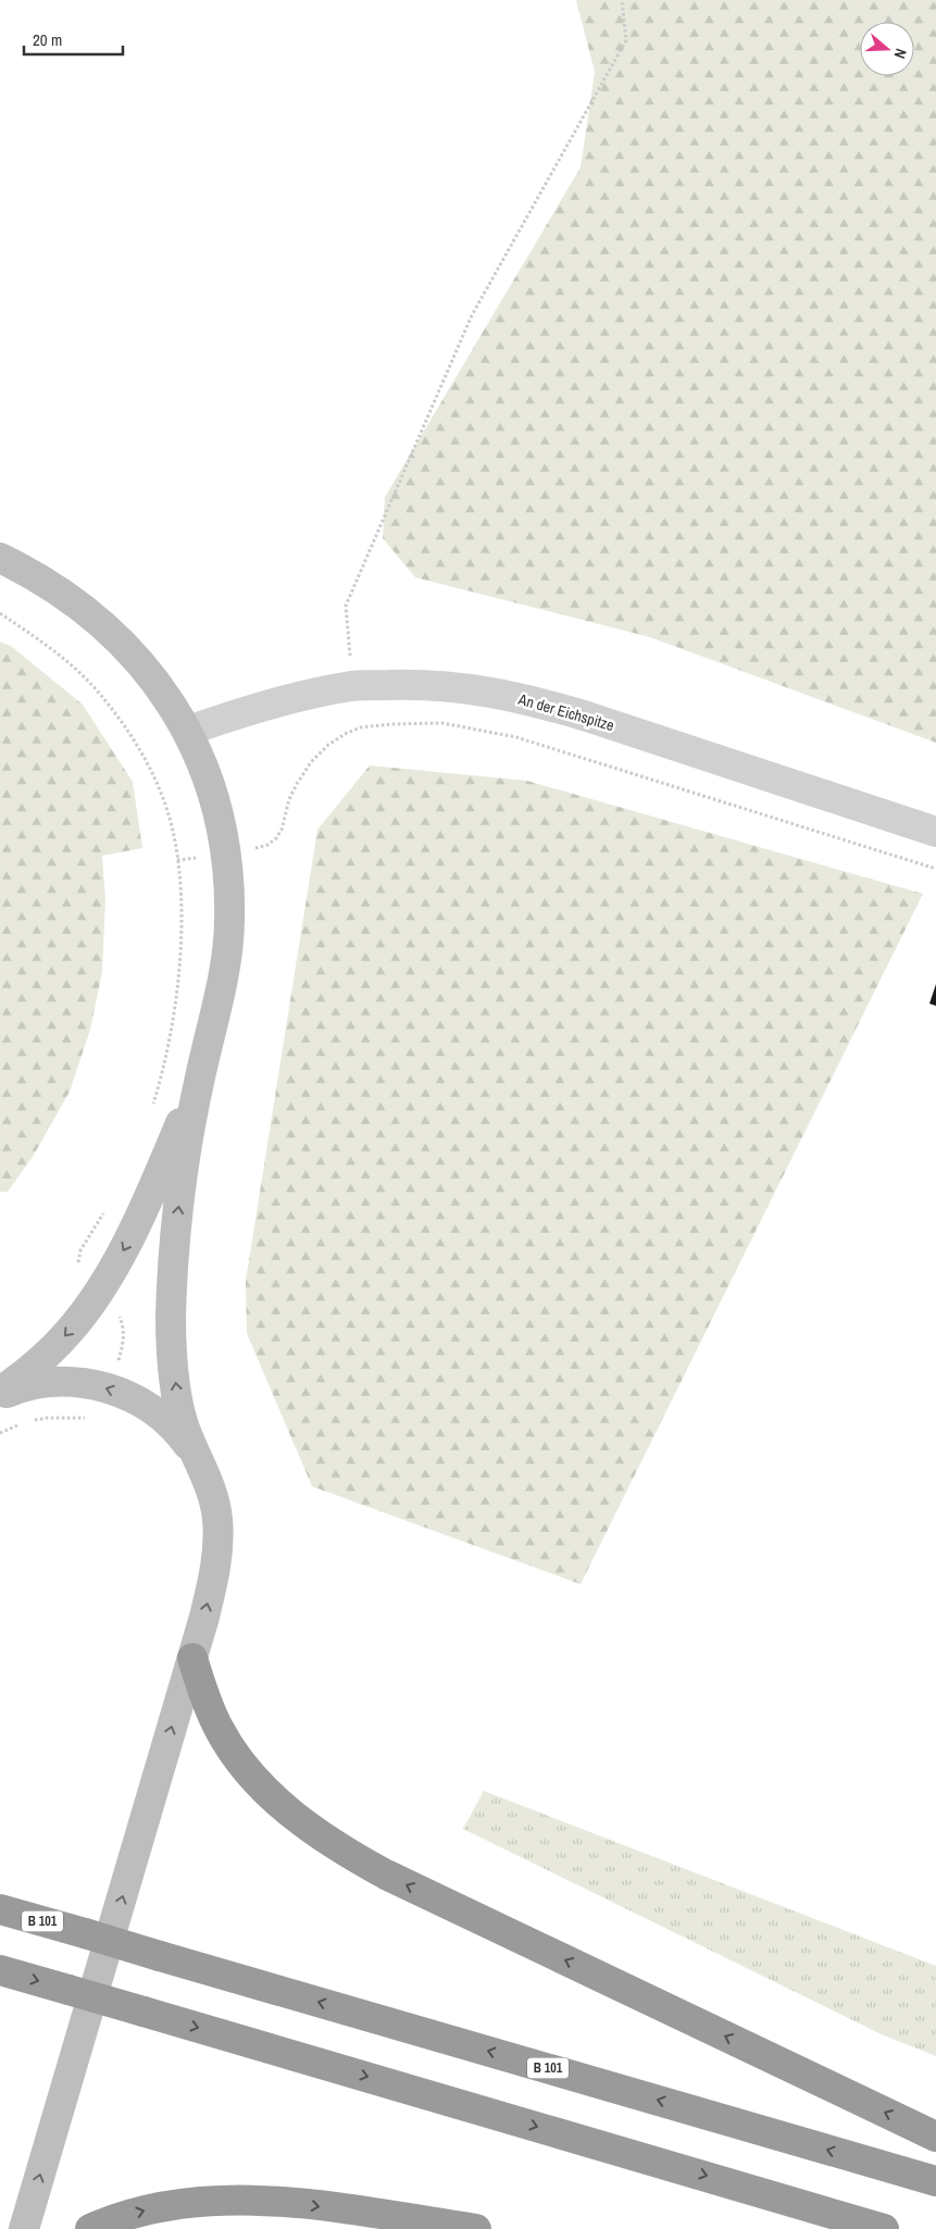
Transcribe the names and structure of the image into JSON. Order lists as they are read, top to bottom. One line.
{"streets":{"highway":["B 101"],"street":["An der Eichspitze"]},"scale_bar":"20 m","north":"right"}
